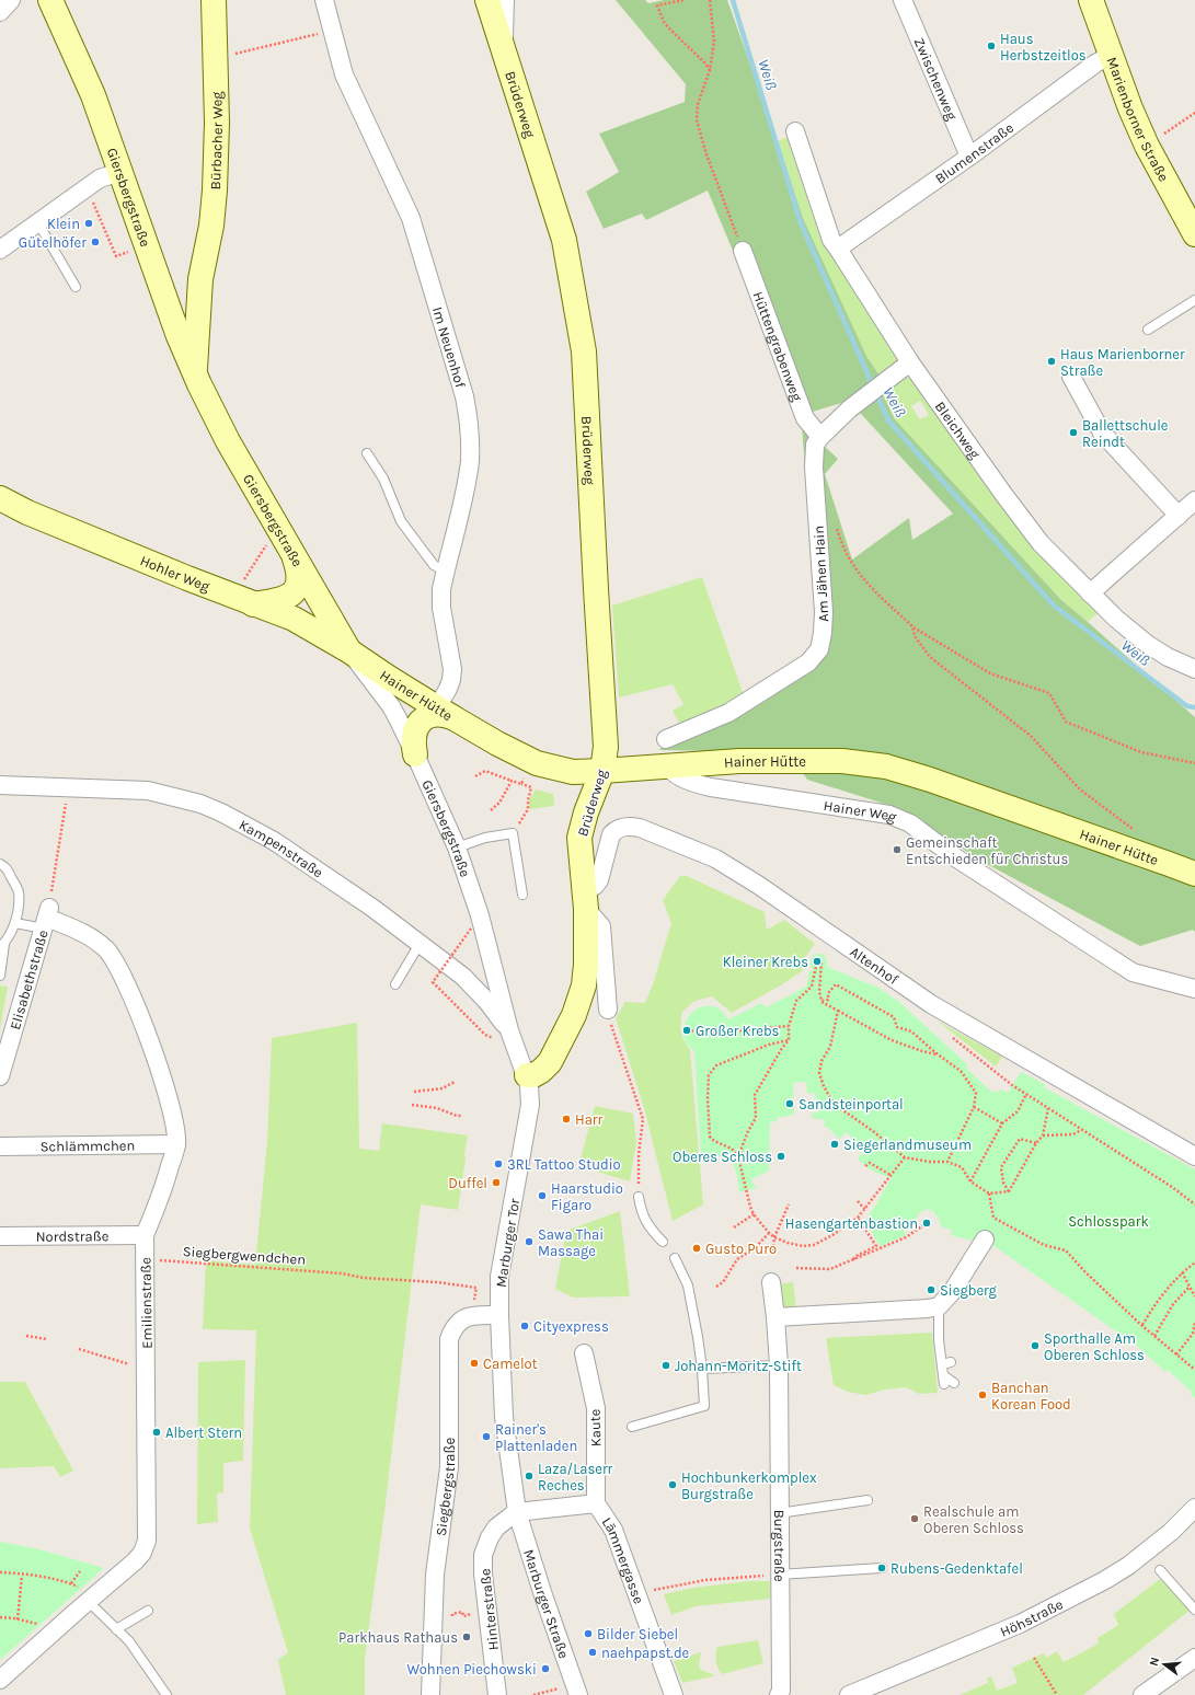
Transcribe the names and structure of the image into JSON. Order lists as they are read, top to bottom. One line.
{"streets":{"street":["Zwischenweg","Brüderweg","Marienborner Straße","Bürbacher Weg","Blumenstraße","Giersbergstraße","Hüttengrabenweg","Im Neuenhof","Bleichweg","Hohler Weg","Am Jähen Hain","Hainer Hütte","Hainer Weg","Kampenstraße","Altenhof","Elisabethstraße","Schlämmchen","Nordstraße","Marburger Tor","Emilienstraße","Kaute","Siegbergstraße","Burgstraße","Lämmergasse","Marburger Straße","Hinterstraße","Höhstraße"],"path":["Siegbergwendchen"]},"crossings":[["Zwischenweg","Blumenstraße"],["Brüderweg","Hainer Hütte"],["Brüderweg","Altenhof"],["Brüderweg","Marburger Tor"],["Marienborner Straße","Blumenstraße"],["Bürbacher Weg","Giersbergstraße"],["Blumenstraße","Bleichweg"],["Giersbergstraße","Hohler Weg"],["Giersbergstraße","Hainer Hütte"],["Giersbergstraße","Kampenstraße"],["Giersbergstraße","Marburger Tor"],["Hüttengrabenweg","Am Jähen Hain"],["Im Neuenhof","Hainer Hütte"],["Bleichweg","Am Jähen Hain"],["Hohler Weg","Hainer Hütte"],["Hainer Hütte","Hainer Weg"],["Kampenstraße","Marburger Tor"],["Elisabethstraße","Emilienstraße"],["Schlämmchen","Emilienstraße"],["Nordstraße","Emilienstraße"],["Marburger Tor","Lämmergasse"],["Marburger Tor","Marburger Straße"],["Marburger Tor","Hinterstraße"],["Siegbergwendchen","Emilienstraße"],["Siegbergwendchen","Siegbergstraße"],["Kaute","Lämmergasse"],["Lämmergasse","Marburger Straße"],["Lämmergasse","Hinterstraße"],["Marburger Straße","Hinterstraße"]],"water":["Weiß"],"parks":["Schlosspark"],"places":["Haus Herbstzeitlos","Klein","Gütelhöfer","Haus Marienborner Straße","Ballettschule Reindt","Gemeinschaft Entschieden für Christus","Kleiner Krebs","Großer Krebs","Sandsteinportal","Harr","Siegerlandmuseum","Oberes Schloss","3RL Tattoo Studio","Duffel","Haarstudio Figaro","Hasengartenbastion","Sawa Thai Massage","Gusto Puro","Siegberg","Cityexpress","Sporthalle Am Oberen Schloss","Camelot","Johann-Moritz-Stift","Banchan Korean Food","Albert Stern","Rainer's Plattenladen","Laza/Laserr Reches","Hochbunkerkomplex Burgstraße","Realschule am Oberen Schloss","Rubens-Gedenktafel","Bilder Siebel","Parkhaus Rathaus","naehpapst.de","Wohnen Piechowski"],"north":"left"}
